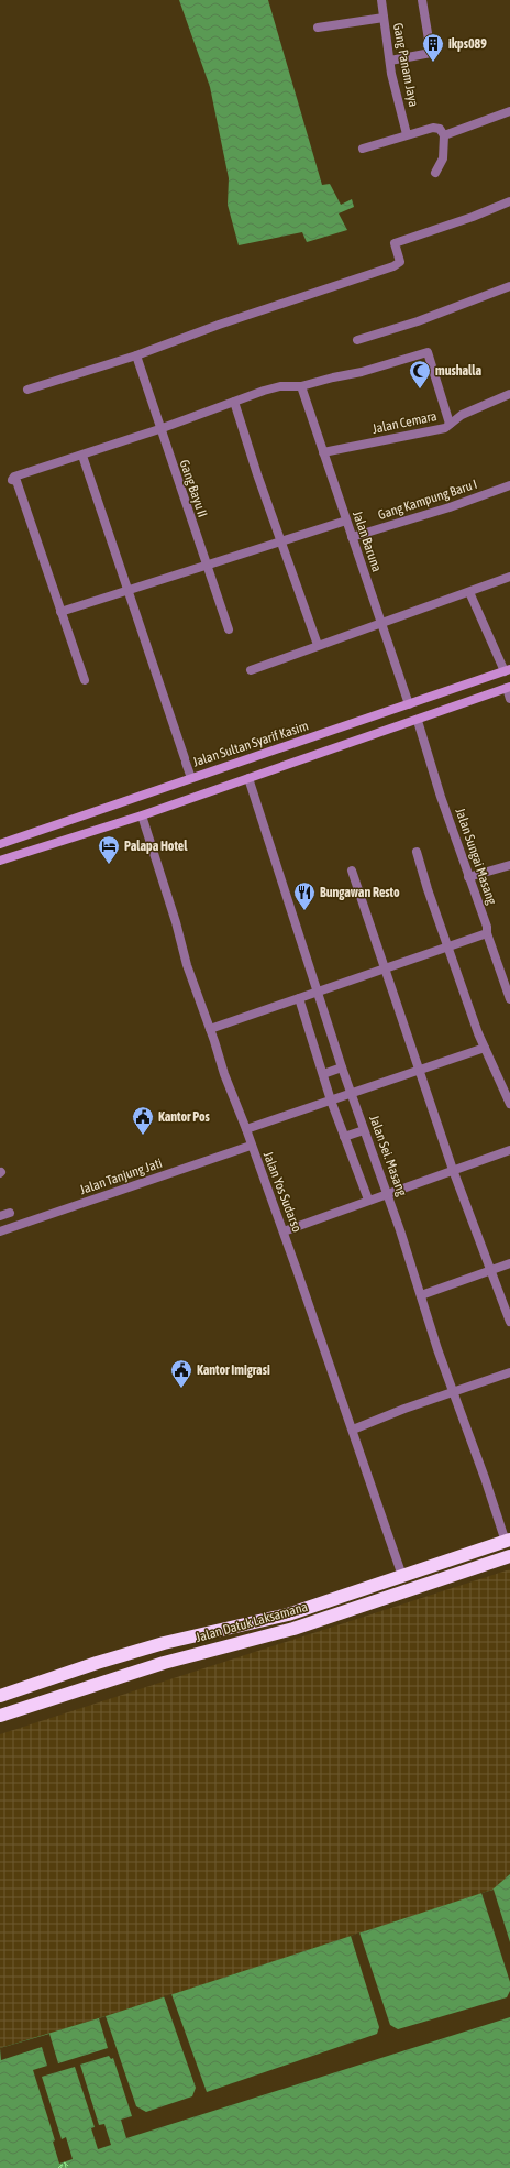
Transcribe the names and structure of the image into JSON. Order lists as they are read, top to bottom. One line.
{"streets":{"highway":["Jalan Datuk Laksamana"],"street":["Gang Panam Jaya","Jalan Cemara","Gang Bayu II","Gang Kampung Baru I","Jalan Baruna","Jalan Sultan Syarif Kasim","Jalan Sungai Masang","Jalan Sei. Masang","Jalan Tanjung Jati","Jalan Yos Sudarso"]},"crossings":[["Jalan Cemara","Jalan Baruna"],["Gang Kampung Baru I","Jalan Baruna"],["Jalan Baruna","Jalan Sultan Syarif Kasim"],["Jalan Sei. Masang","Jalan Datuk Laksamana"],["Jalan Tanjung Jati","Jalan Yos Sudarso"],["Jalan Yos Sudarso","Jalan Datuk Laksamana"]],"places":{"building":["ikps089"],"mosque":["mushalla"],"hotel":["Palapa Hotel"],"restaurant":["Bungawan Resto"],"public building":["Kantor Pos","Kantor Imigrasi"]}}
